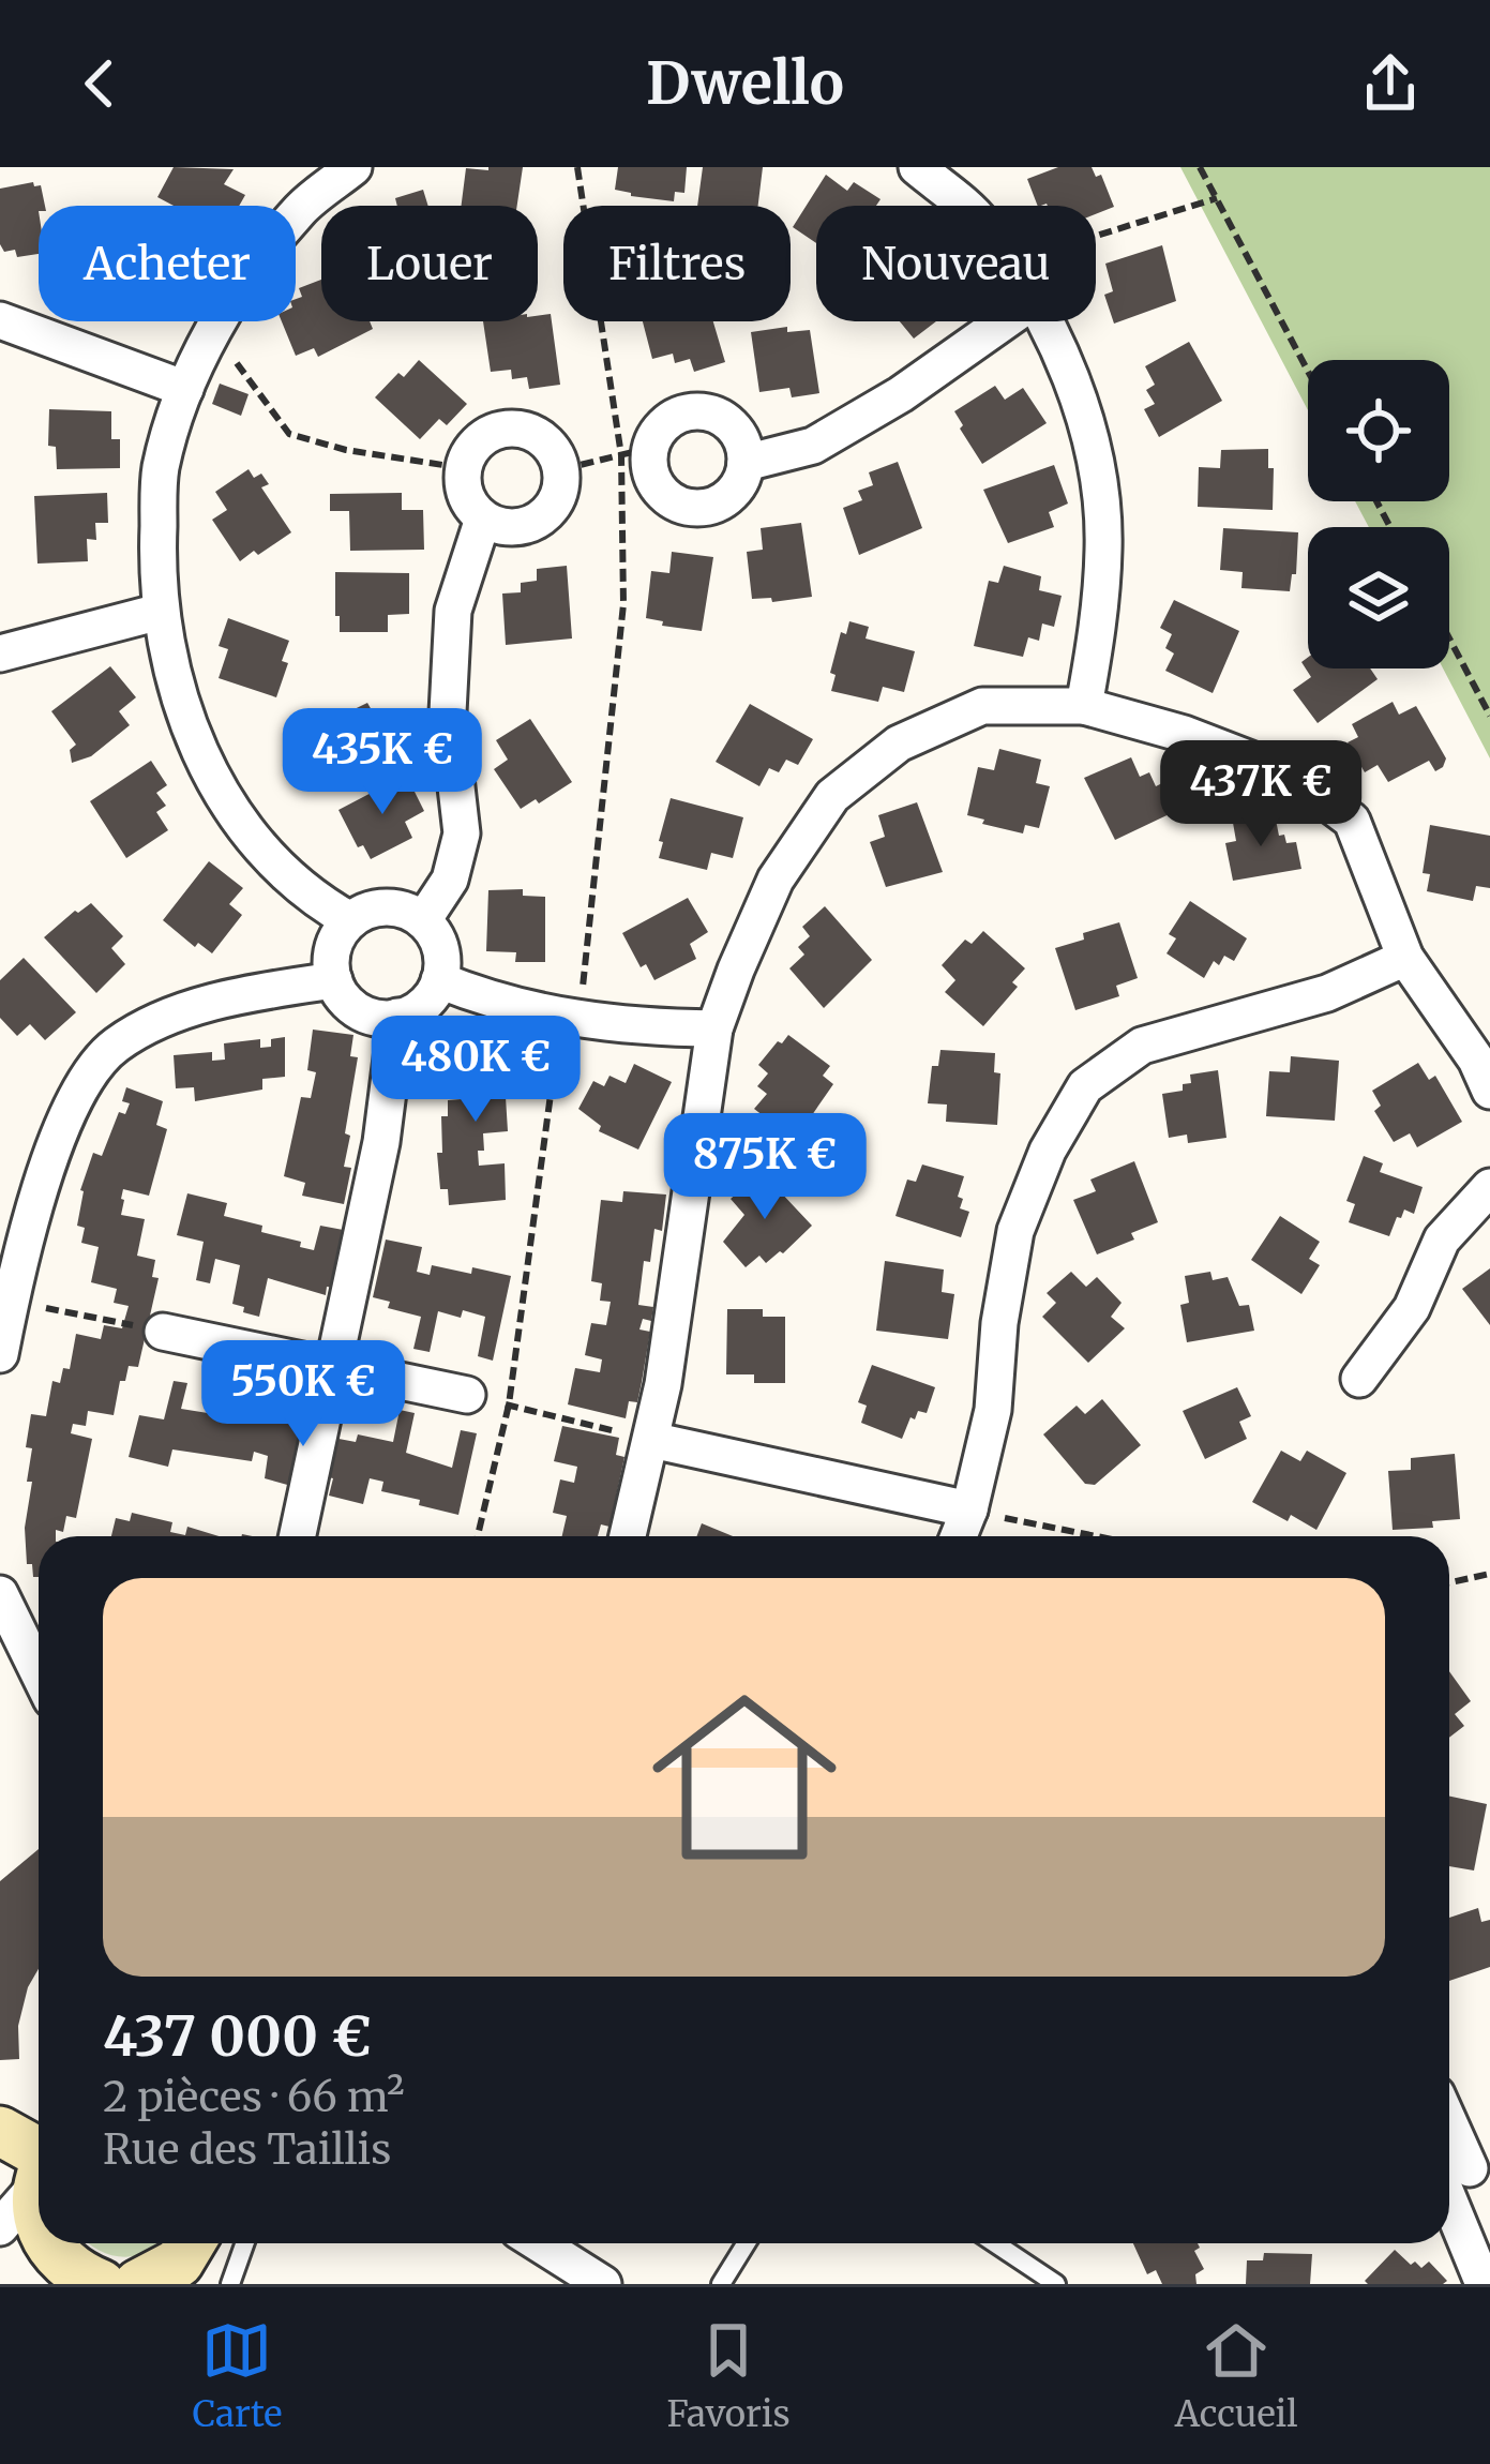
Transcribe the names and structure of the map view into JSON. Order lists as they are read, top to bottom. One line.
{"page":{"header":"Dwello","chip":["Acheter","Louer","Filtres","Nouveau"],"price":["435K €","437K €","480K €","875K €","550K €"],"list":[{"name":"437 000 €","note":"2 pièces · 66 m² · Rue des Taillis"}],"tabs":["Carte","Favoris","Accueil"]}}
